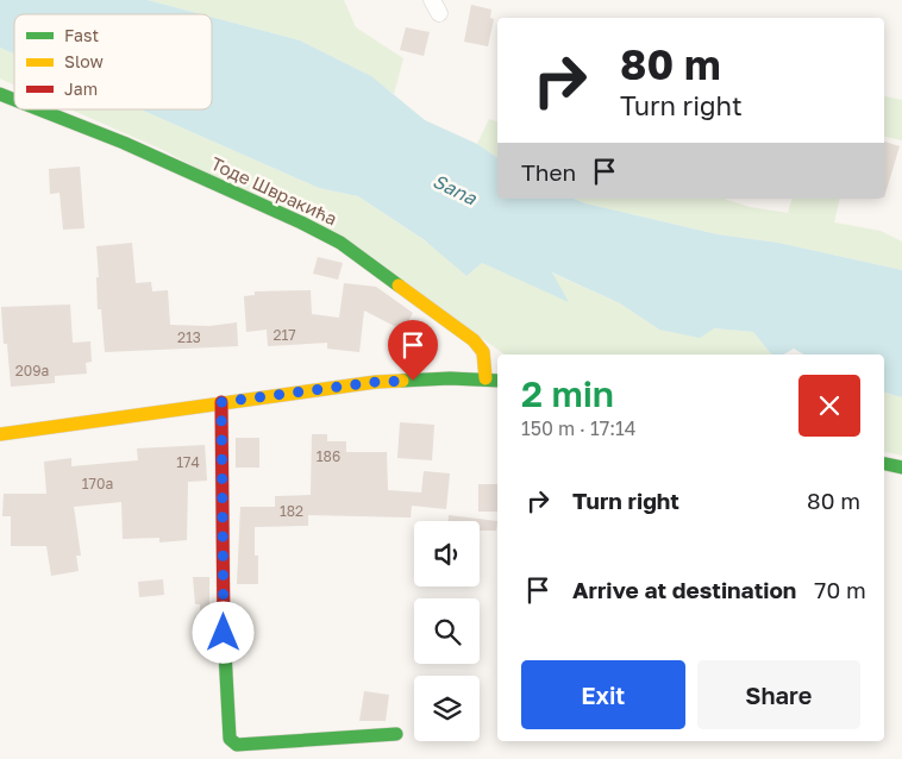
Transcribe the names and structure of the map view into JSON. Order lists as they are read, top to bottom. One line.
{"streets":{"street":["Тоде Швракића"]},"water":["Sana"],"house_numbers":["217","213","209a","186","174","170a","182"],"legend":["Fast","Slow","Jam"],"page":{"turn":["80 m","Turn right"],"then":"Then","heading":["2 min","150 m · 17:14"],"list":[{"name":"Turn right","value":"80 m"},{"name":"Arrive at destination","value":"70 m"}],"buttons":["Exit","Share"]}}
